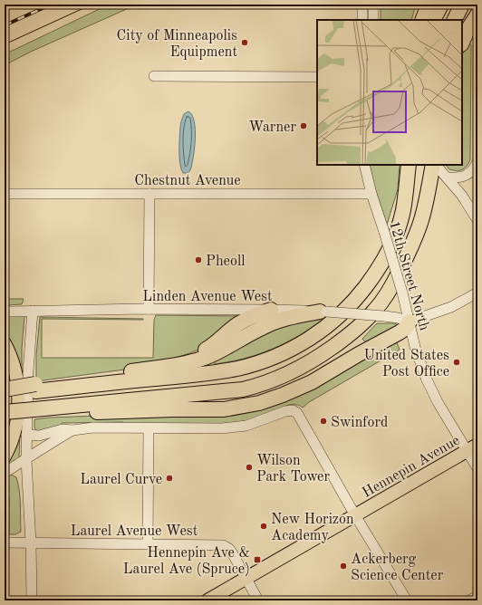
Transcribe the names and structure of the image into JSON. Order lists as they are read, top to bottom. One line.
{"streets":{"main road":["Hennepin Avenue"],"street":["Chestnut Avenue","12th Street North","Linden Avenue West","Laurel Avenue West"]},"crossings":[["Chestnut Avenue","12th Street North"],["12th Street North","Linden Avenue West"],["12th Street North","Hennepin Avenue"],["Hennepin Avenue","Laurel Avenue West"]],"places":{"other":["City of Minneapolis Equipment","Warner","Pheoll","United States Post Office","Swinford","Wilson Park Tower","Laurel Curve","New Horizon Academy","Ackerberg Science Center"],"transit":["Hennepin Ave & Laurel Ave (Spruce)"]}}
